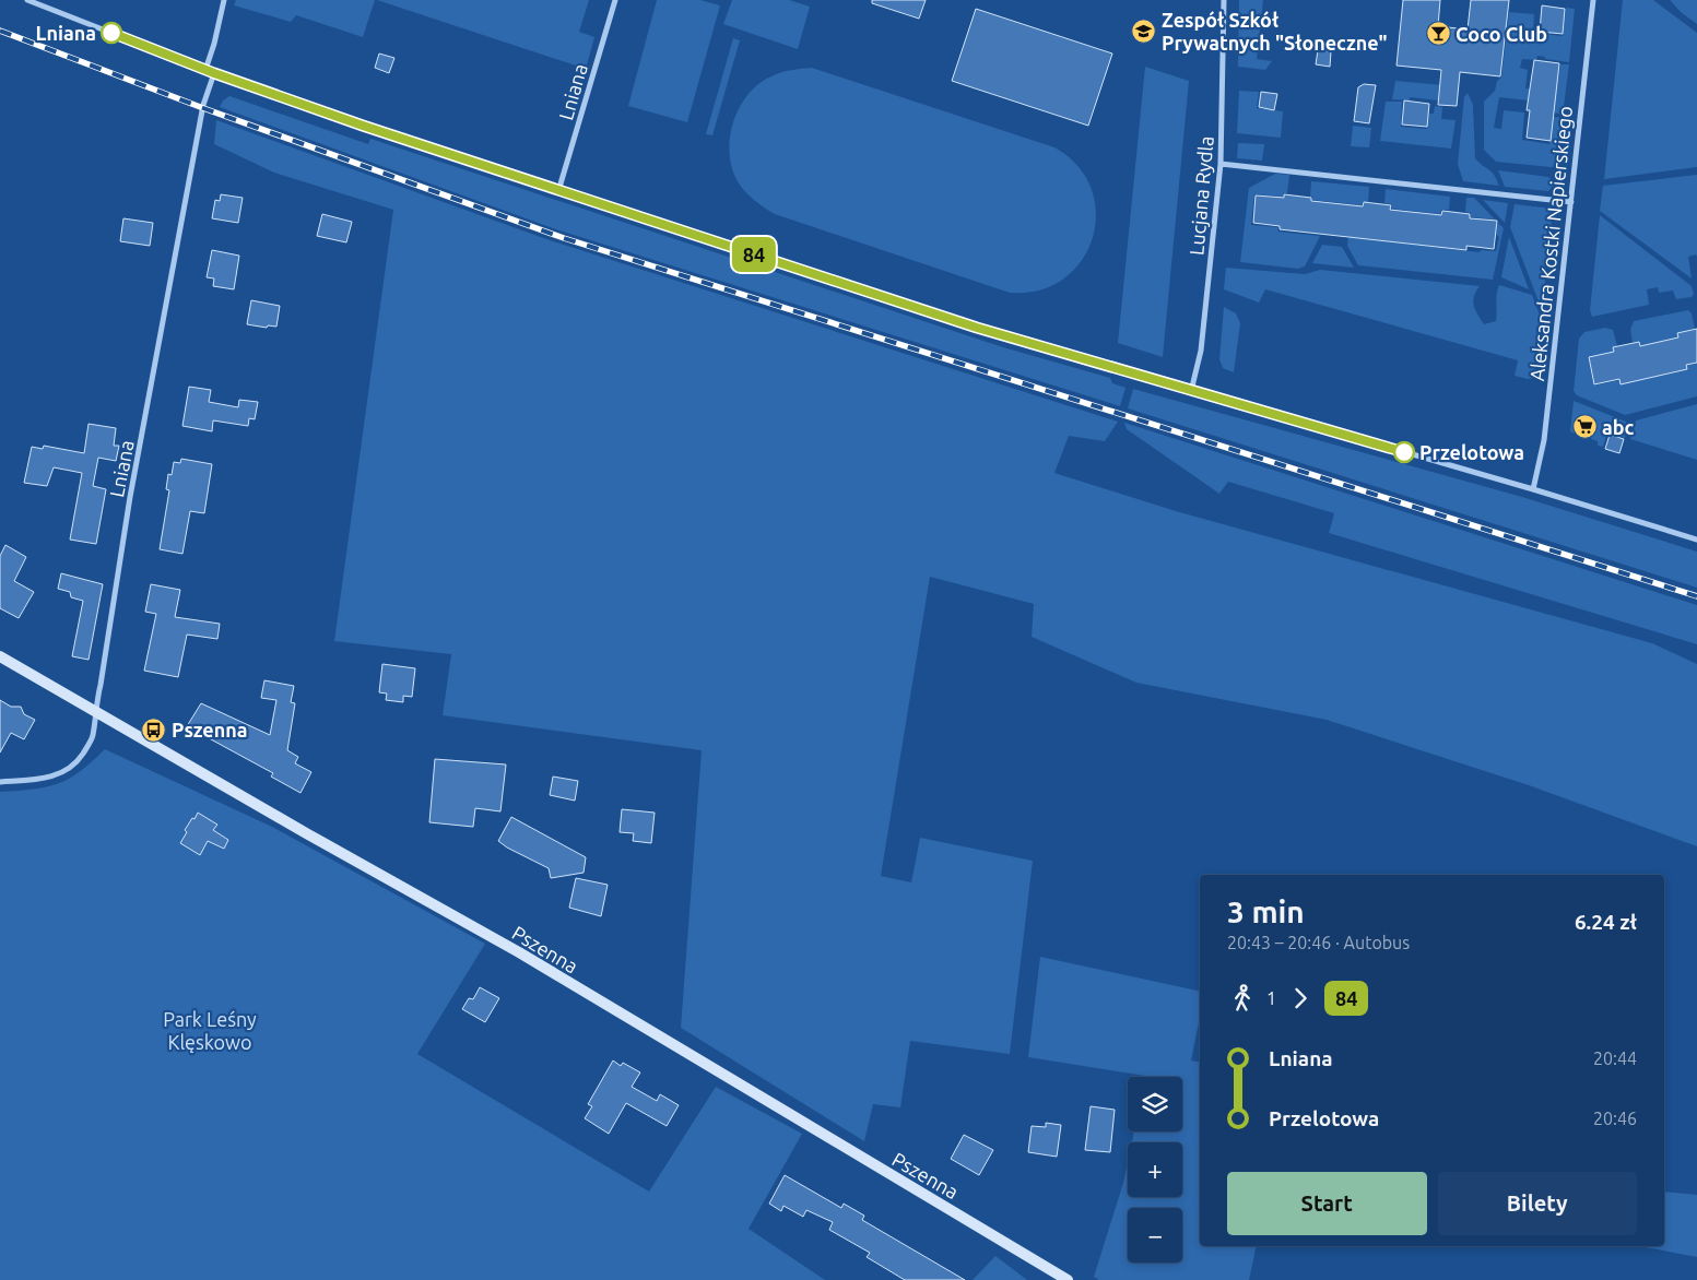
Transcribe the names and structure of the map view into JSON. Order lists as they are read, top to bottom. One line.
{"streets":{"street":["Lniana","Lucjana Rydla","Aleksandra Kostki Napierskiego","Pszenna"]},"crossings":[["Lniana","Pszenna"]],"parks":["Park Leśny Klęskowo"],"places":{"school or university":["Zespół Szkół Prywatnych \"Słoneczne\""],"other":["Lniana","Przelotowa"],"bar":["Coco Club"],"supermarket":["abc"],"bus stop":["Pszenna"]},"lines":["bus line 84"],"page":{"on_map":"84","heading":["3 min","20:43 – 20:46 · Autobus","6.24 zł"],"legs":["1","84"],"list":[{"name":"Lniana","value":"20:44"},{"name":"Przelotowa","value":"20:46"}],"map_buttons":["+","−"],"buttons":["Start","Bilety"]}}
